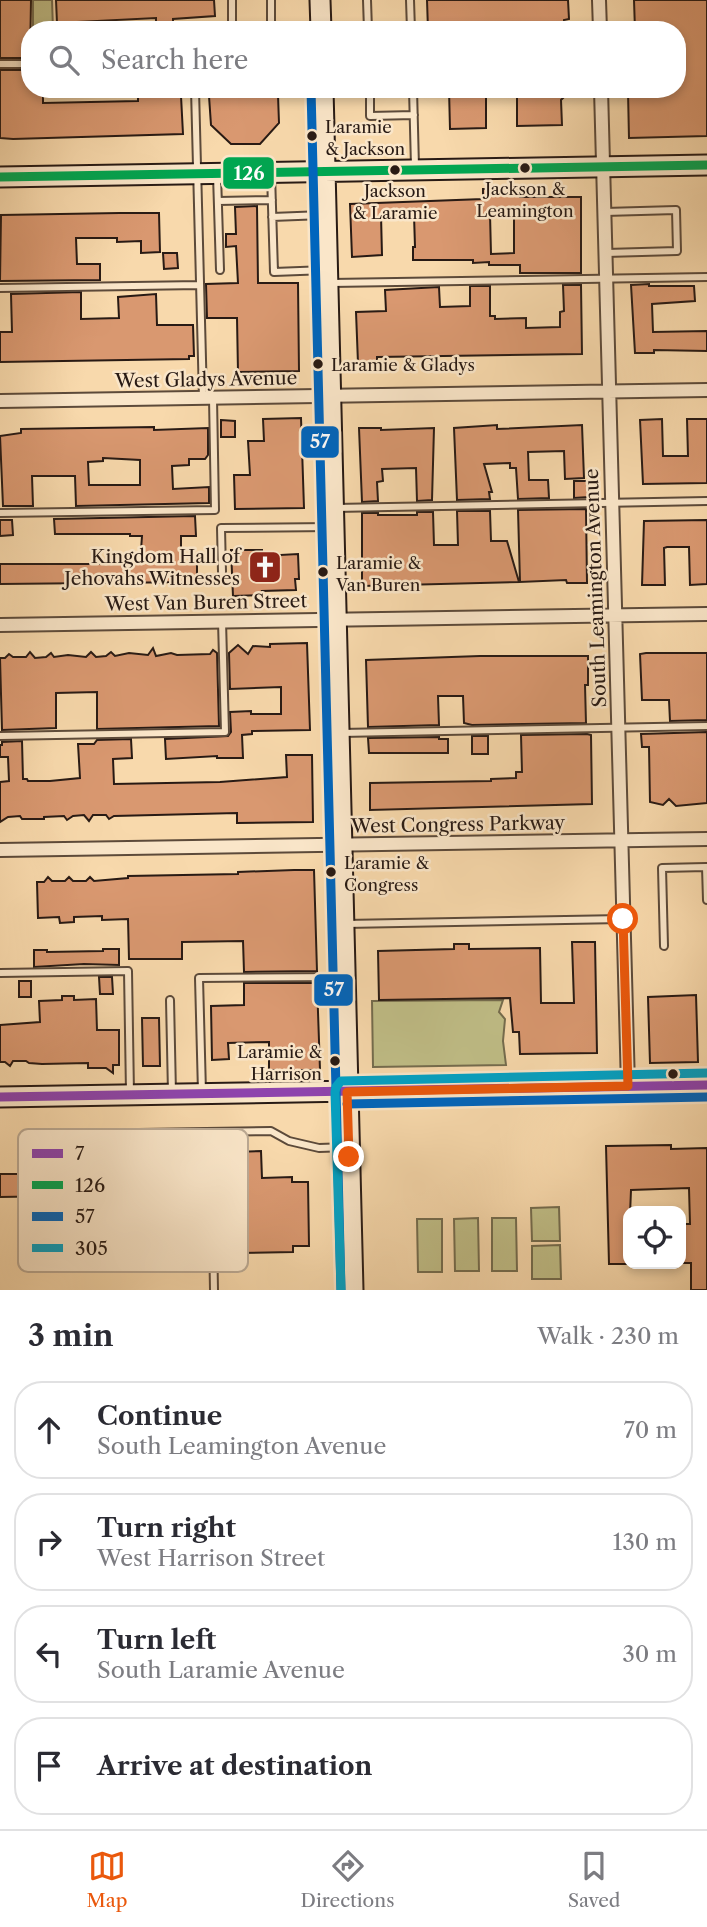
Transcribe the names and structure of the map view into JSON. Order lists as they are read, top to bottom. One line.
{"streets":{"street":["West Gladys Avenue","South Leamington Avenue","West Van Buren Street","West Congress Parkway"]},"crossings":[["West Gladys Avenue","South Leamington Avenue"],["South Leamington Avenue","West Van Buren Street"],["South Leamington Avenue","West Congress Parkway"]],"places":{"other":["Laramie & Jackson","Jackson & Leamington","Jackson & Laramie","Laramie & Gladys","Laramie & Van Buren","Laramie & Congress","Laramie & Harrison"],"church":["Kingdom Hall of Jehovahs Witnesses"]},"lines":["transit line 57","transit line 126","transit line 305","transit line 7"],"legend":["7","126","57","305"],"page":{"search":"Search here","heading":["3 min","Walk · 230 m"],"list":[["Continue","South Leamington Avenue","70 m"],["Turn right","West Harrison Street","130 m"],["Turn left","South Laramie Avenue","30 m"],"Arrive at destination"],"nav":["Map","Directions","Saved"]}}
